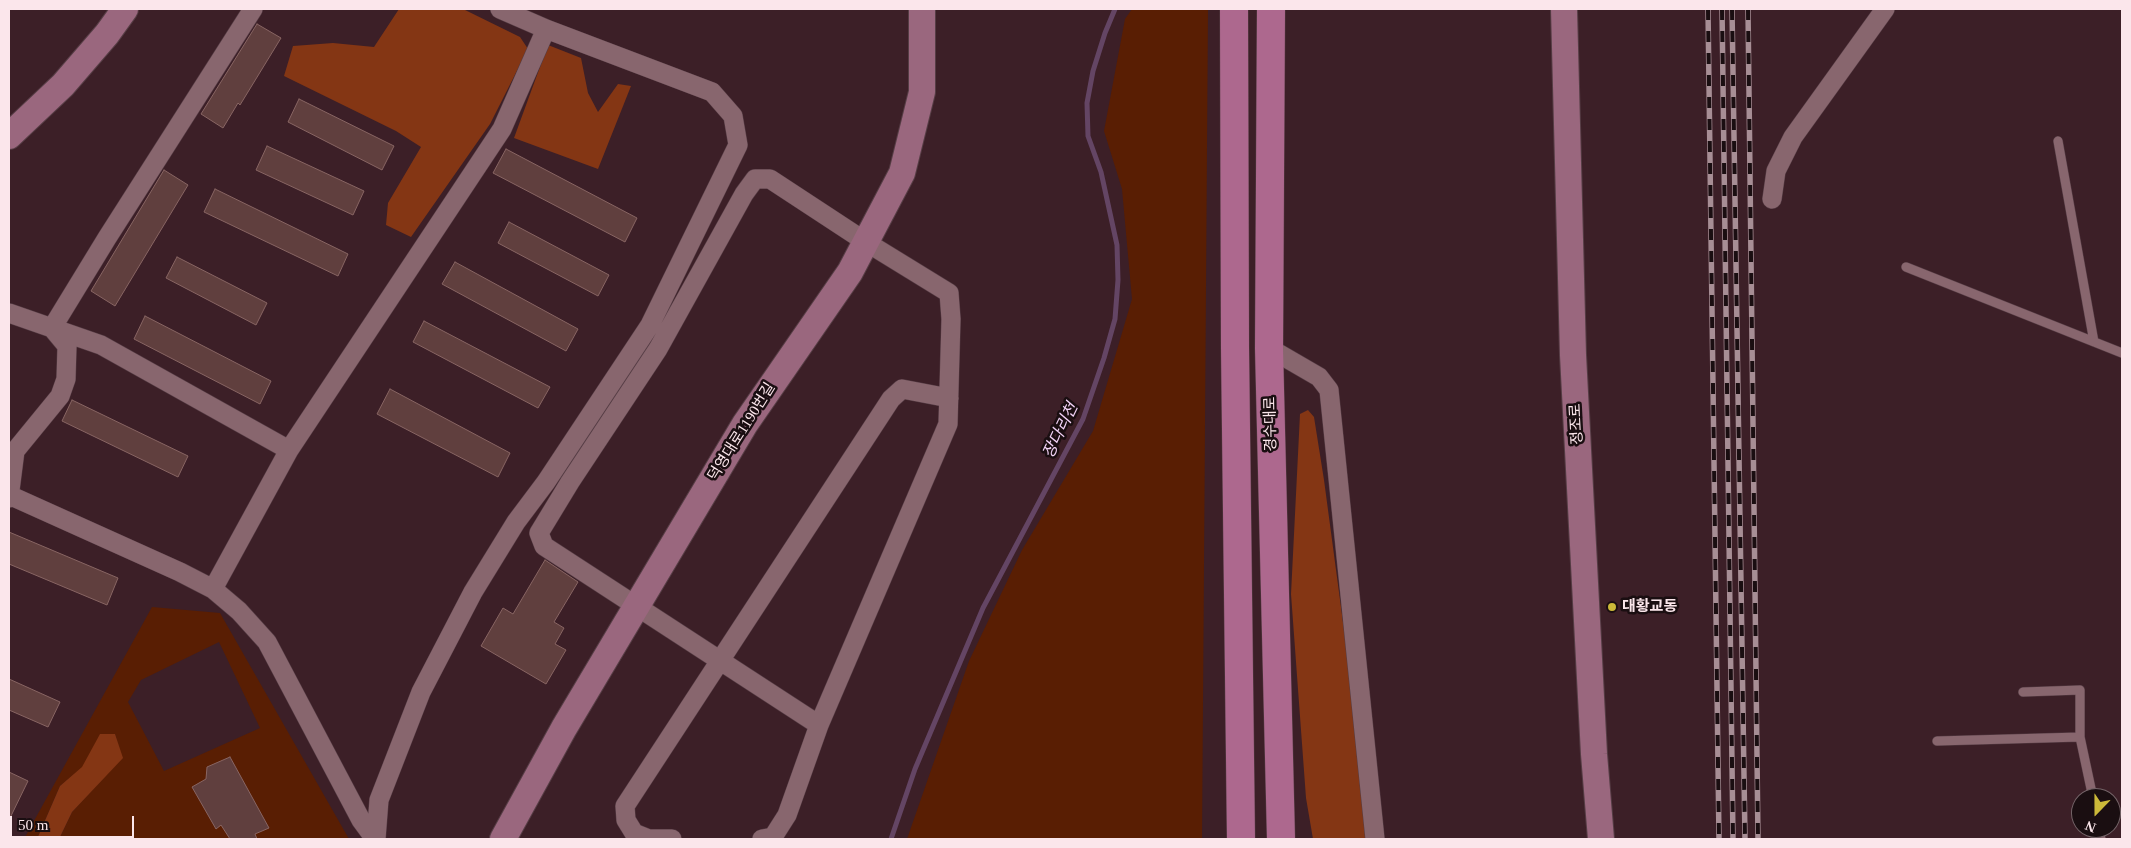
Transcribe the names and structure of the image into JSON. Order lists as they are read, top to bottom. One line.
{"streets":{"main road":["경수대로"],"street":["정조로","덕영대로1190번길"]},"water":["장다리천"],"places":["대황교동"],"scale_bar":"50 m","north":"bottom"}
